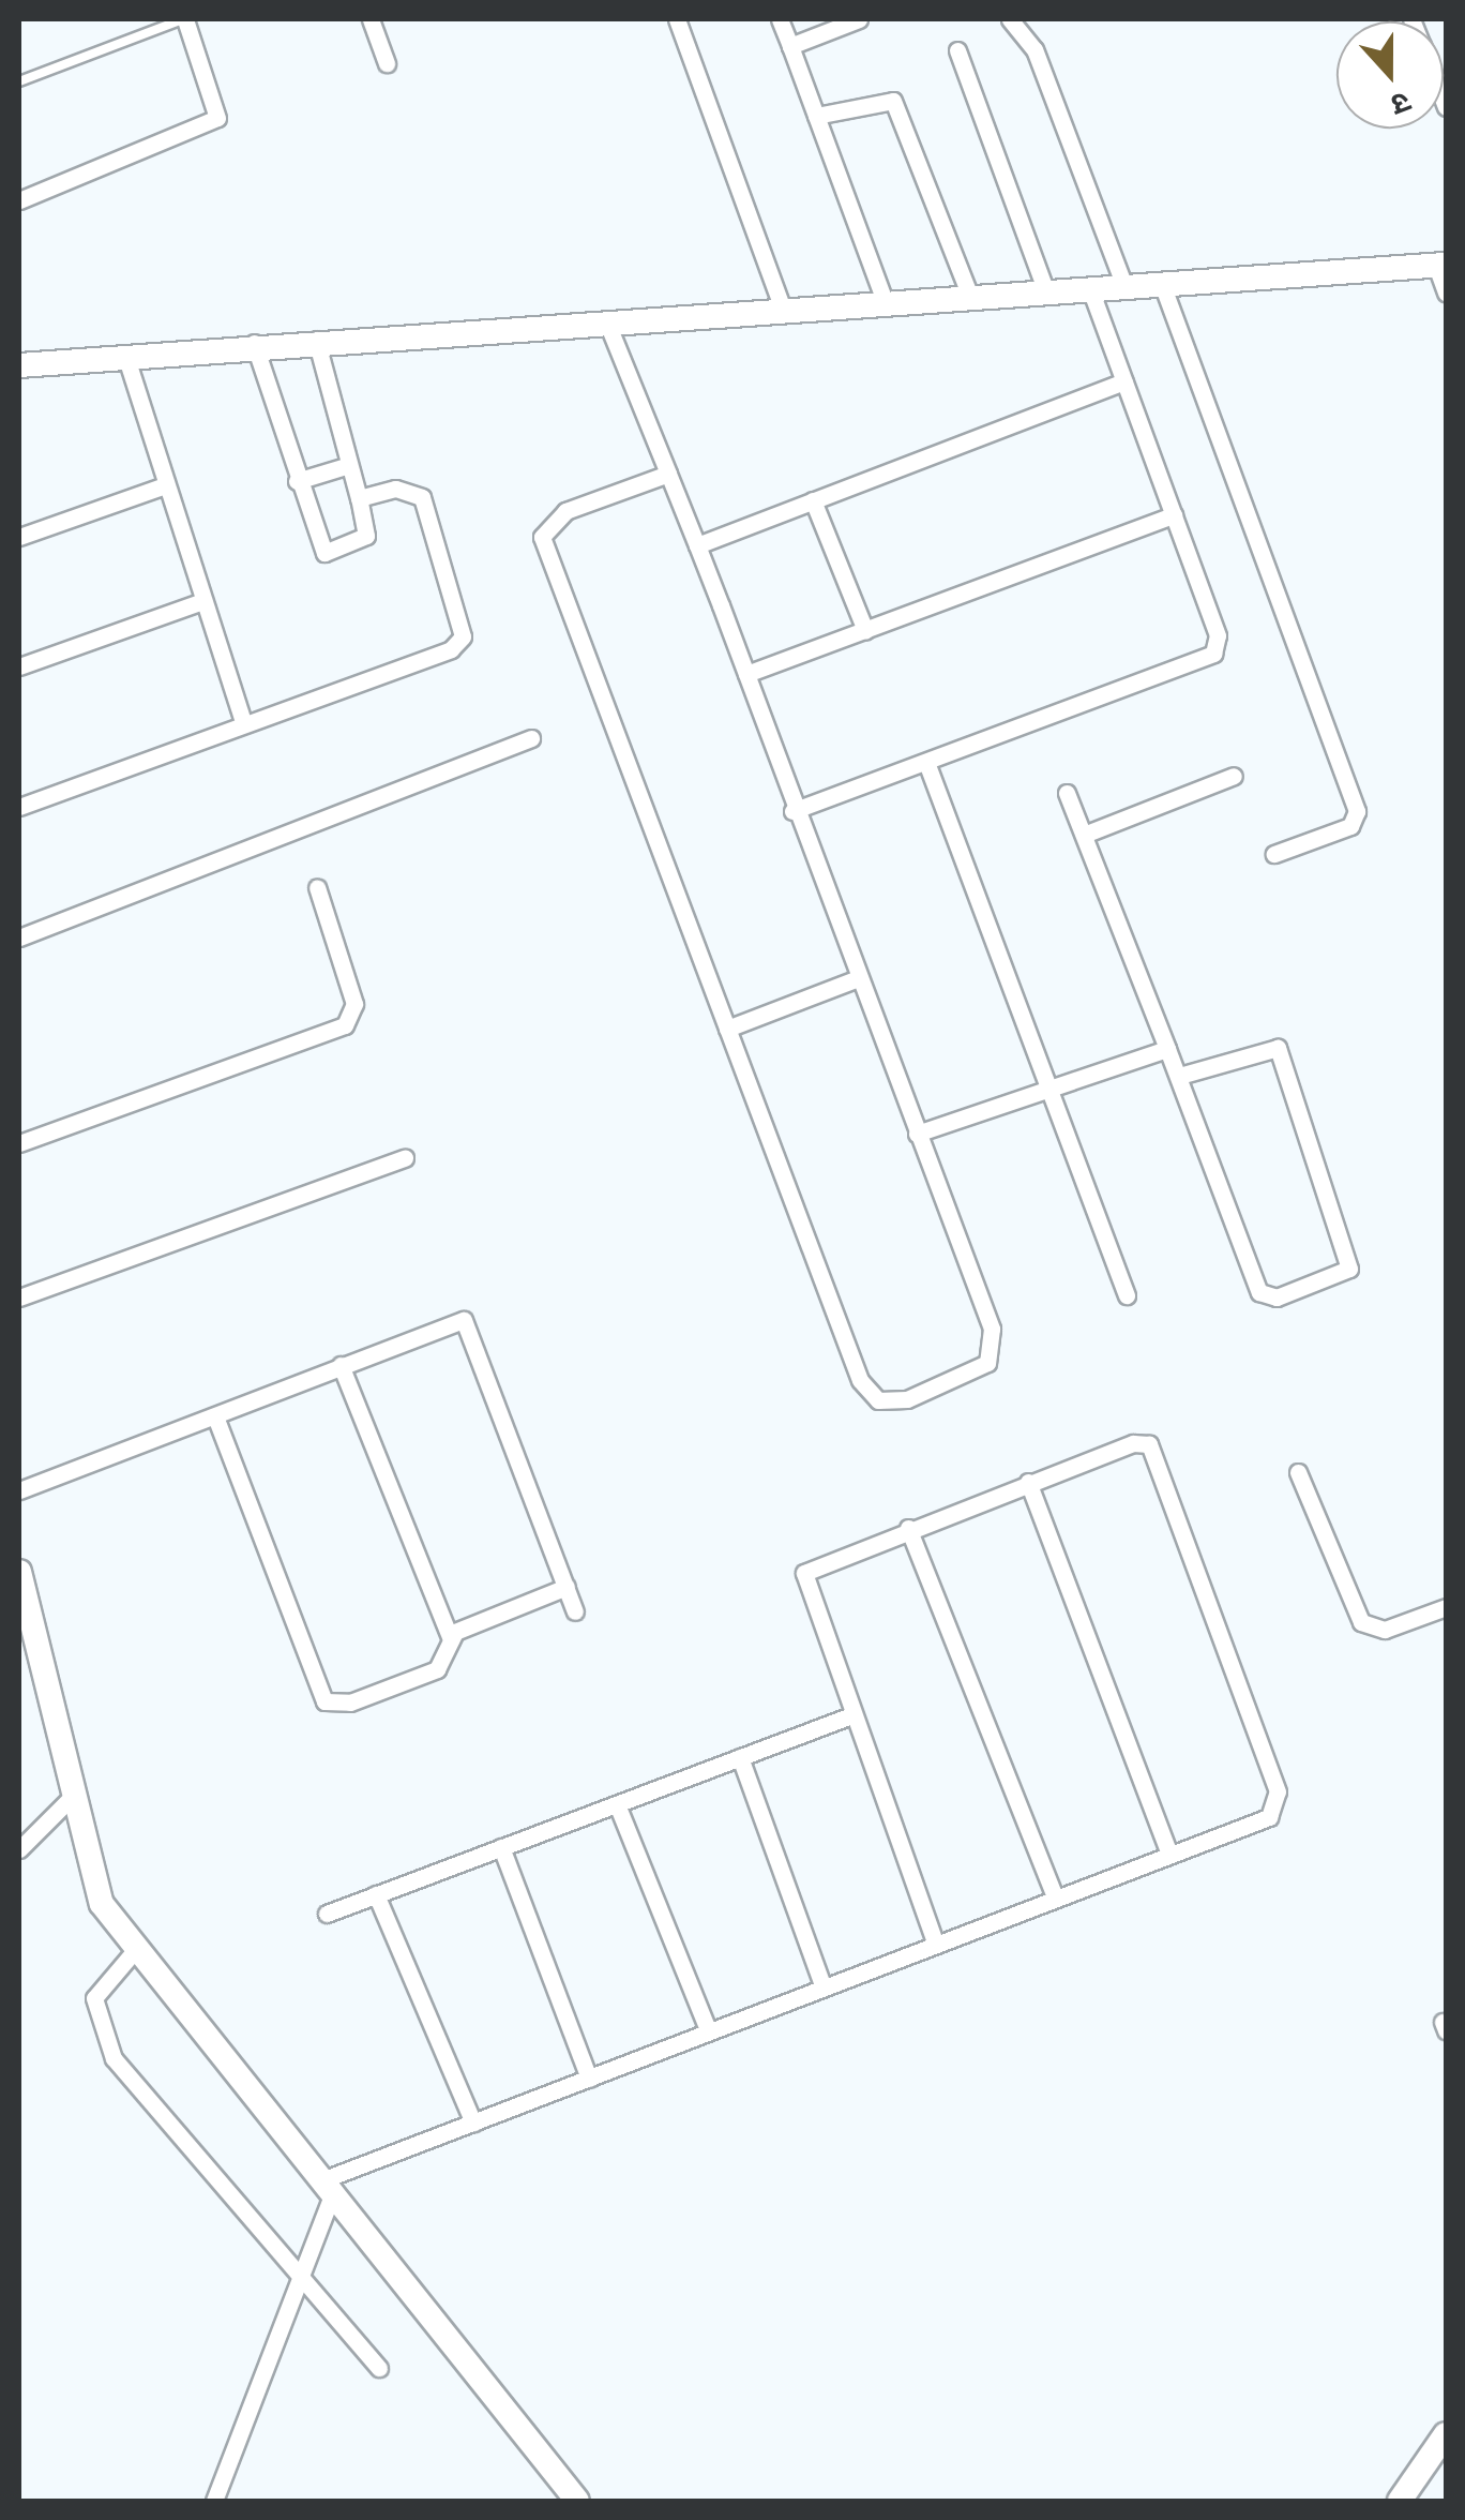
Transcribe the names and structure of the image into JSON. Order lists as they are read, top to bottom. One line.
{"north":"bottom"}
